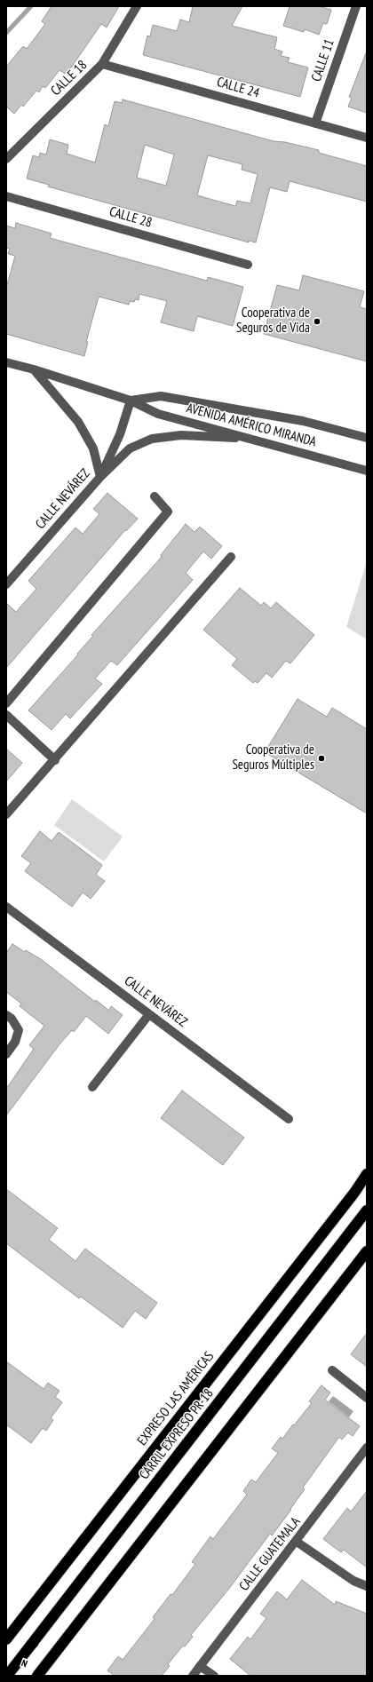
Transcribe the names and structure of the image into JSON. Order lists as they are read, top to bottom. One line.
{"streets":{"highway":["EXPRESO LAS AMÉRICAS","CARRIL EXPRESO PR-18"],"street":["CALLE 11","CALLE 18","CALLE 24","CALLE 28","AVENIDA AMÉRICO MIRANDA","CALLE NEVÁREZ","CALLE GUATEMALA"]},"crossings":[["CALLE 11","CALLE 24"],["CALLE 18","CALLE 24"],["AVENIDA AMÉRICO MIRANDA","CALLE NEVÁREZ"]],"places":["Cooperativa de Seguros de Vida","Cooperativa de Seguros Múltiples"],"north":"bottom"}
